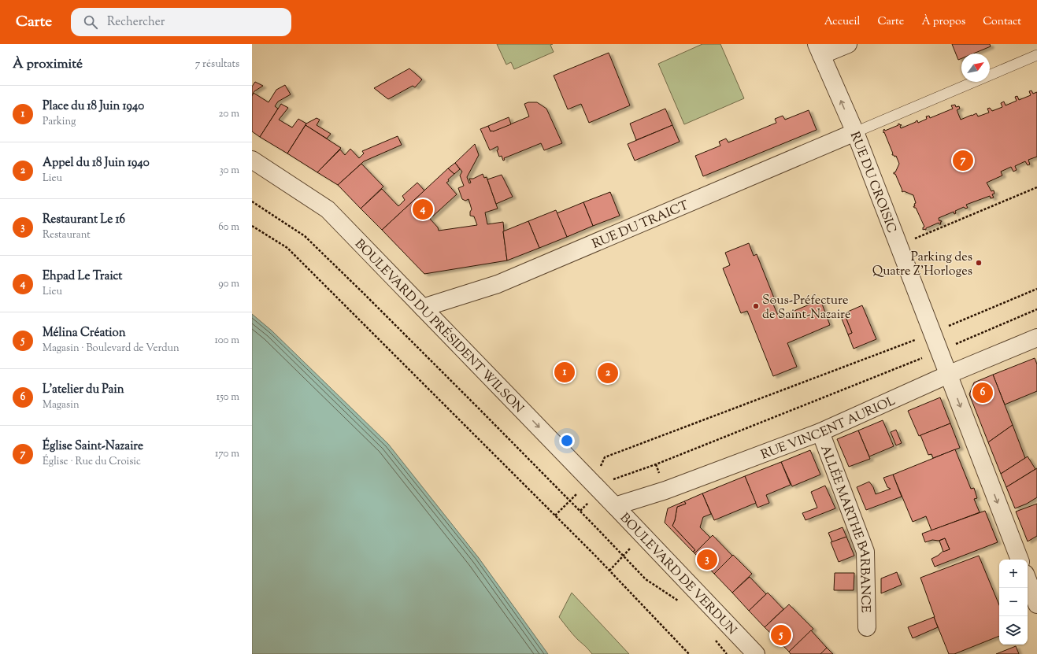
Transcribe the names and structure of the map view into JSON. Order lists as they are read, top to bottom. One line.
{"streets":{"street":["RUE DU CROISIC","RUE DU TRAICT","BOULEVARD DU PRÉSIDENT WILSON","RUE VINCENT AURIOL","ALLÉE MARTHE BARBANCE","BOULEVARD DE VERDUN"]},"crossings":[["RUE DU CROISIC","RUE DU TRAICT"],["RUE DU CROISIC","RUE VINCENT AURIOL"],["RUE DU TRAICT","BOULEVARD DU PRÉSIDENT WILSON"],["BOULEVARD DU PRÉSIDENT WILSON","RUE VINCENT AURIOL"],["BOULEVARD DU PRÉSIDENT WILSON","BOULEVARD DE VERDUN"],["RUE VINCENT AURIOL","ALLÉE MARTHE BARBANCE"],["RUE VINCENT AURIOL","BOULEVARD DE VERDUN"]],"one_way":["BOULEVARD DU PRÉSIDENT WILSON"],"places":["Parking des Quatre Z'Horloges","Sous-Préfecture de Saint-Nazaire"],"north":"top right","page":{"header":"Carte","search":"Rechercher","nav":["Accueil","Carte","À propos","Contact"],"heading":["À proximité","7 résultats"],"list":[{"mark":"1","name":"Place du 18 Juin 1940","note":"Parking","value":"20 m"},{"mark":"2","name":"Appel du 18 Juin 1940","note":"Lieu","value":"30 m"},{"mark":"3","name":"Restaurant Le 16","note":"Restaurant","value":"60 m"},{"mark":"4","name":"Ehpad Le Traict","note":"Lieu","value":"90 m"},{"mark":"5","name":"Mélina Création","note":"Magasin · Boulevard de Verdun","value":"100 m"},{"mark":"6","name":"L'atelier du Pain","note":"Magasin","value":"150 m"},{"mark":"7","name":"Église Saint-Nazaire","note":"Église · Rue du Croisic","value":"170 m"}],"pins":["7","4","1","2","6","3","5"],"map_buttons":["+","−"]}}
